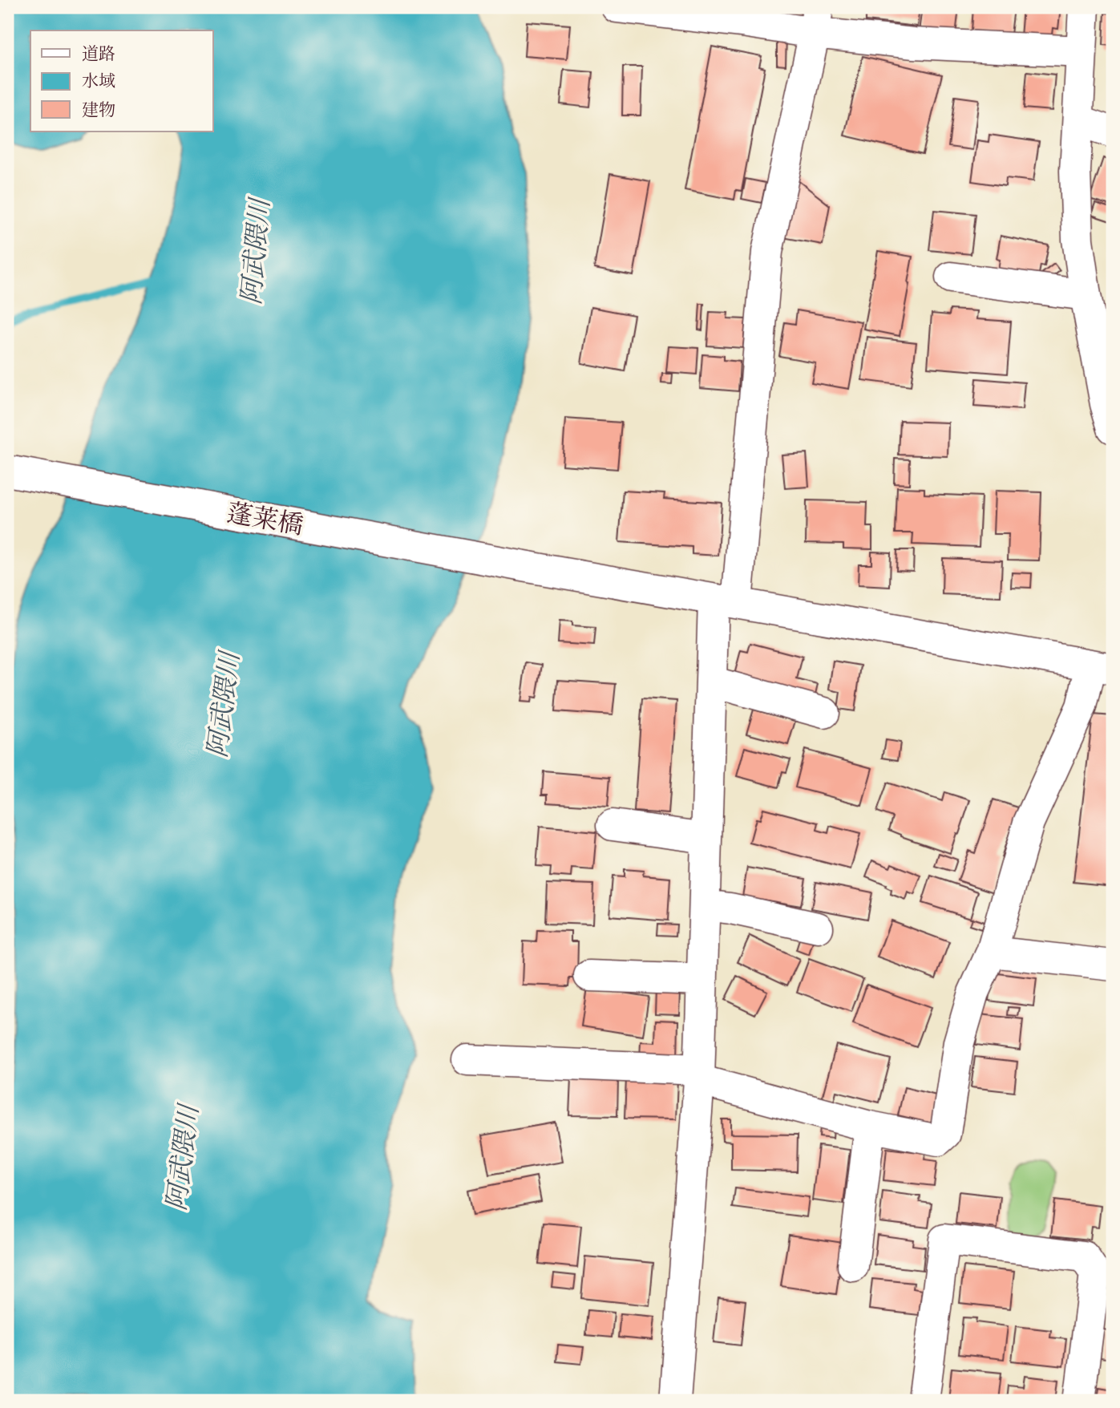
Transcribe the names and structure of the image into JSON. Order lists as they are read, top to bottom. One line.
{"streets":{"street":["蓬莱橋"]},"water":["阿武隈川"],"legend":["道路","水域","建物"]}
